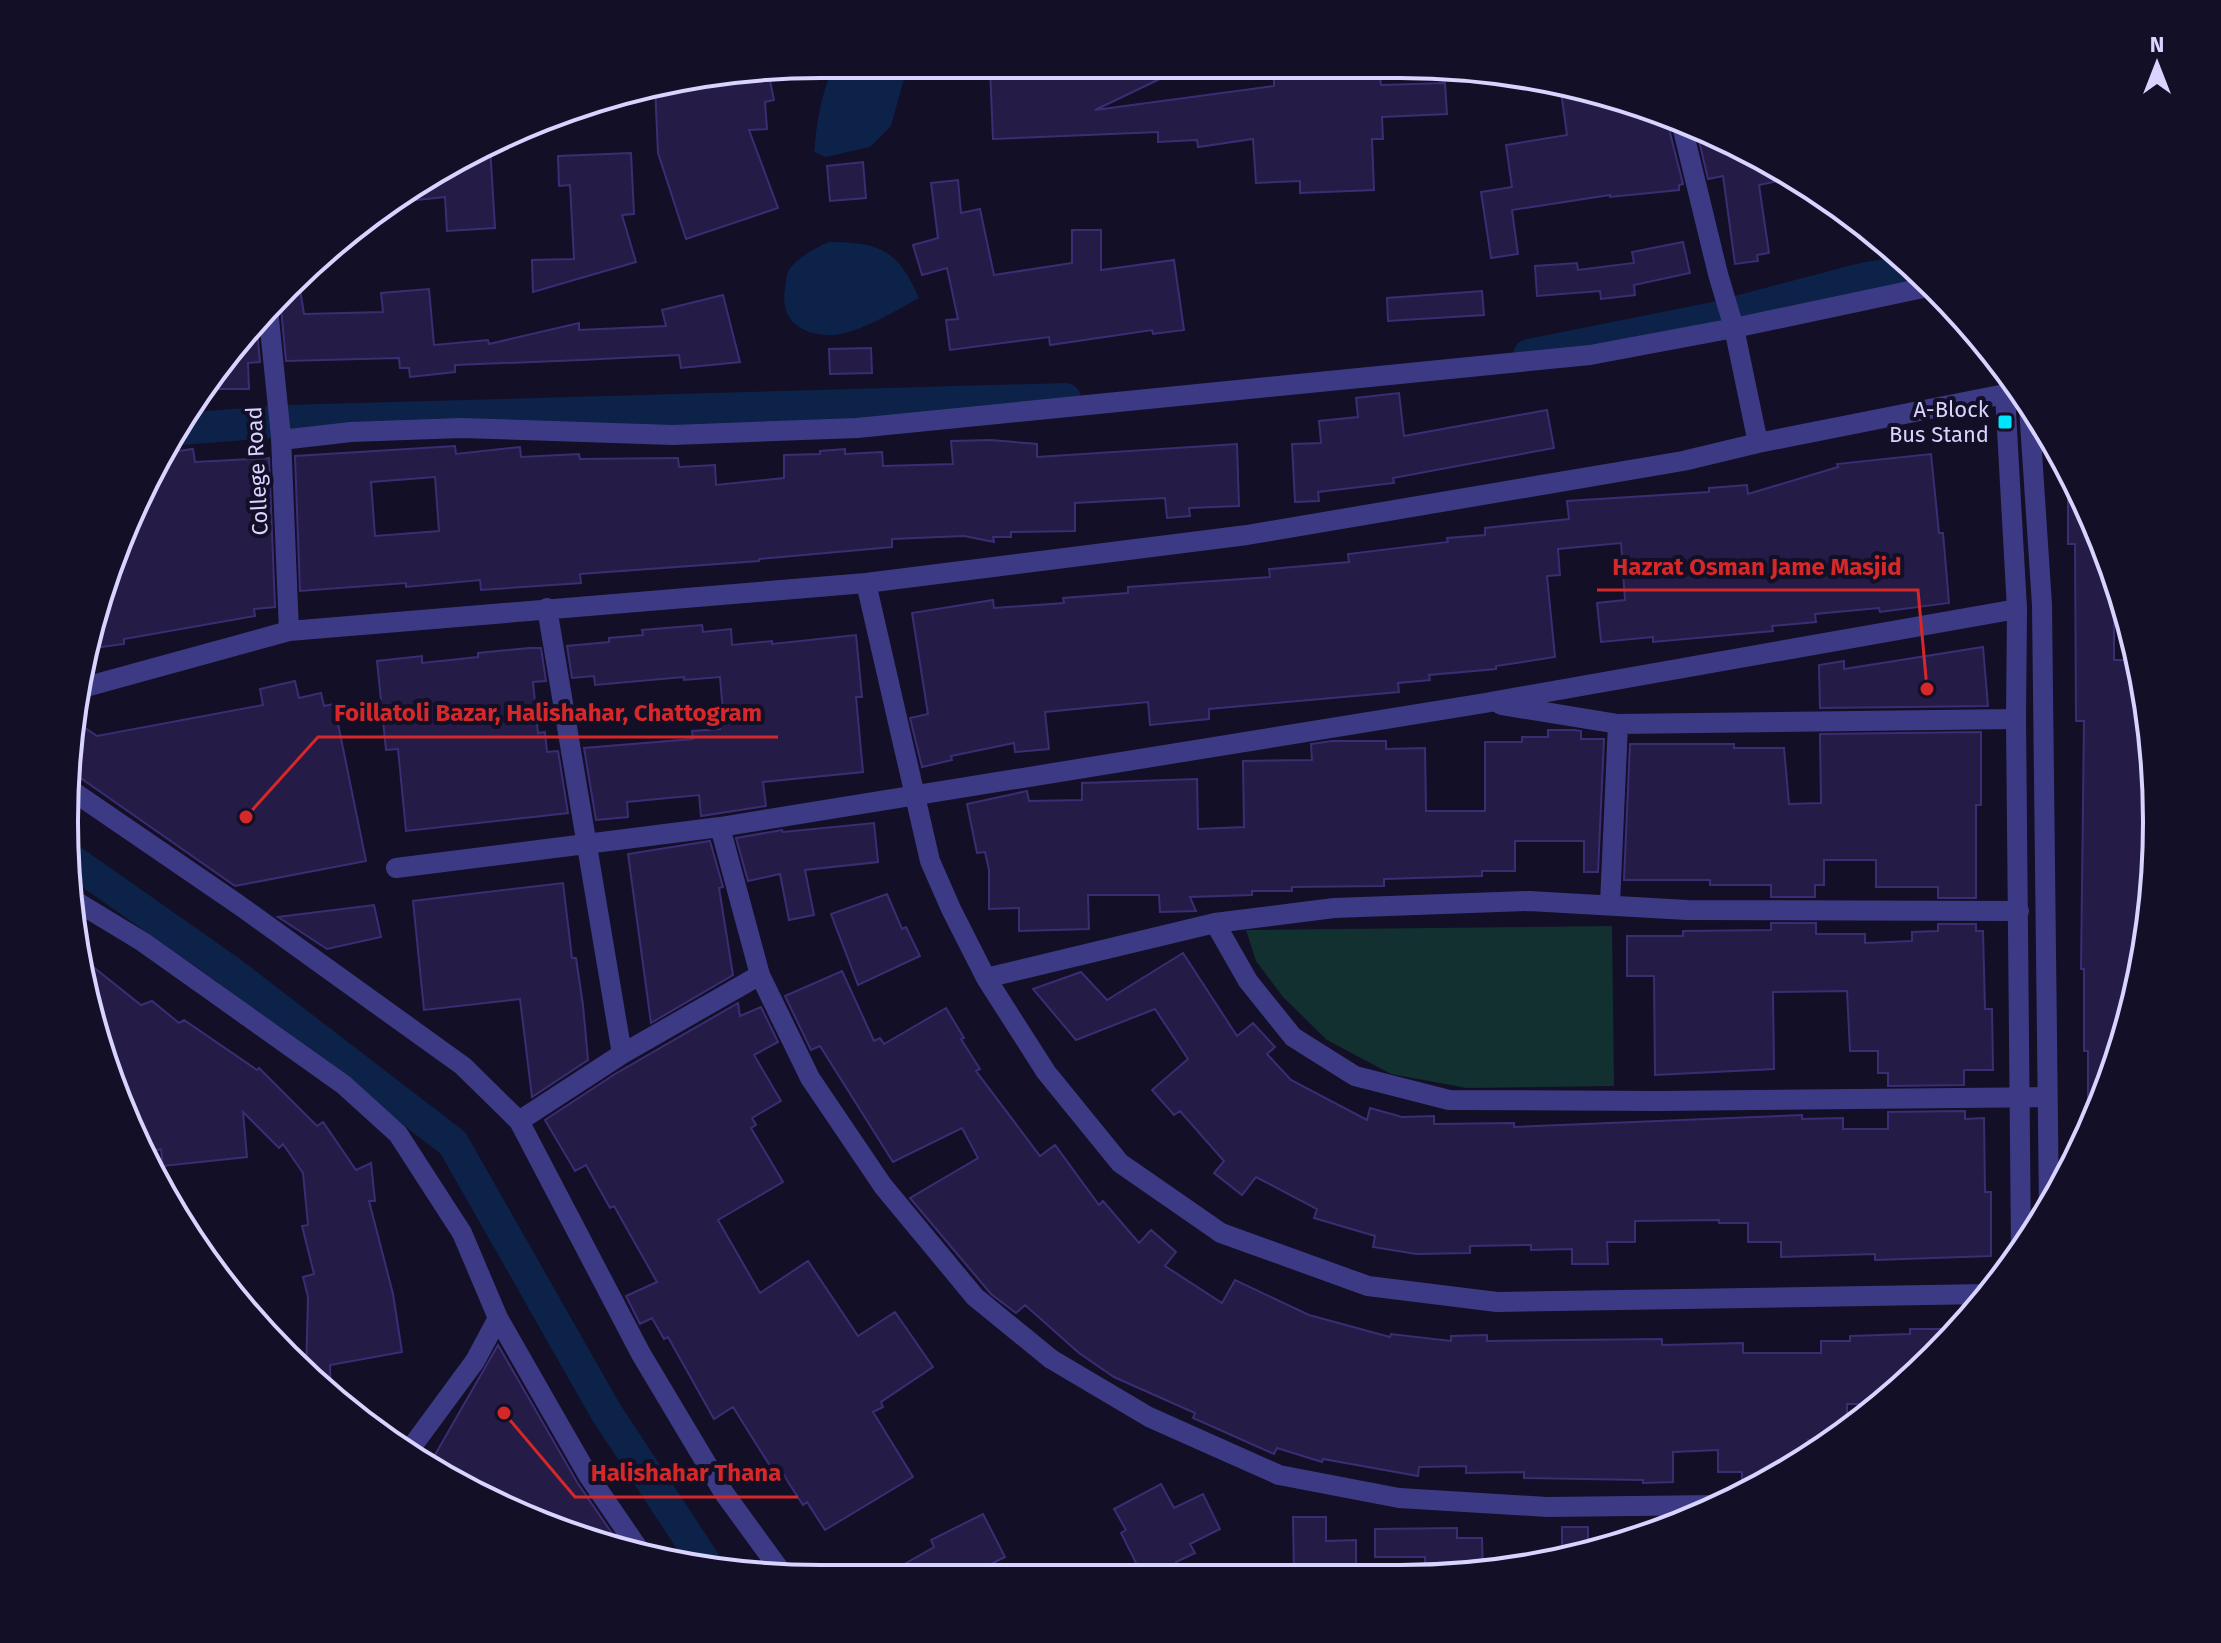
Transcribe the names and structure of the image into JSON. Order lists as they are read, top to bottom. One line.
{"streets":{"street":["College Road"]},"places":{"transit":["A-Block Bus Stand"],"other":["Hazrat Osman Jame Masjid","Foillatoli Bazar, Halishahar, Chattogram","Halishahar Thana"]},"north":"top"}
